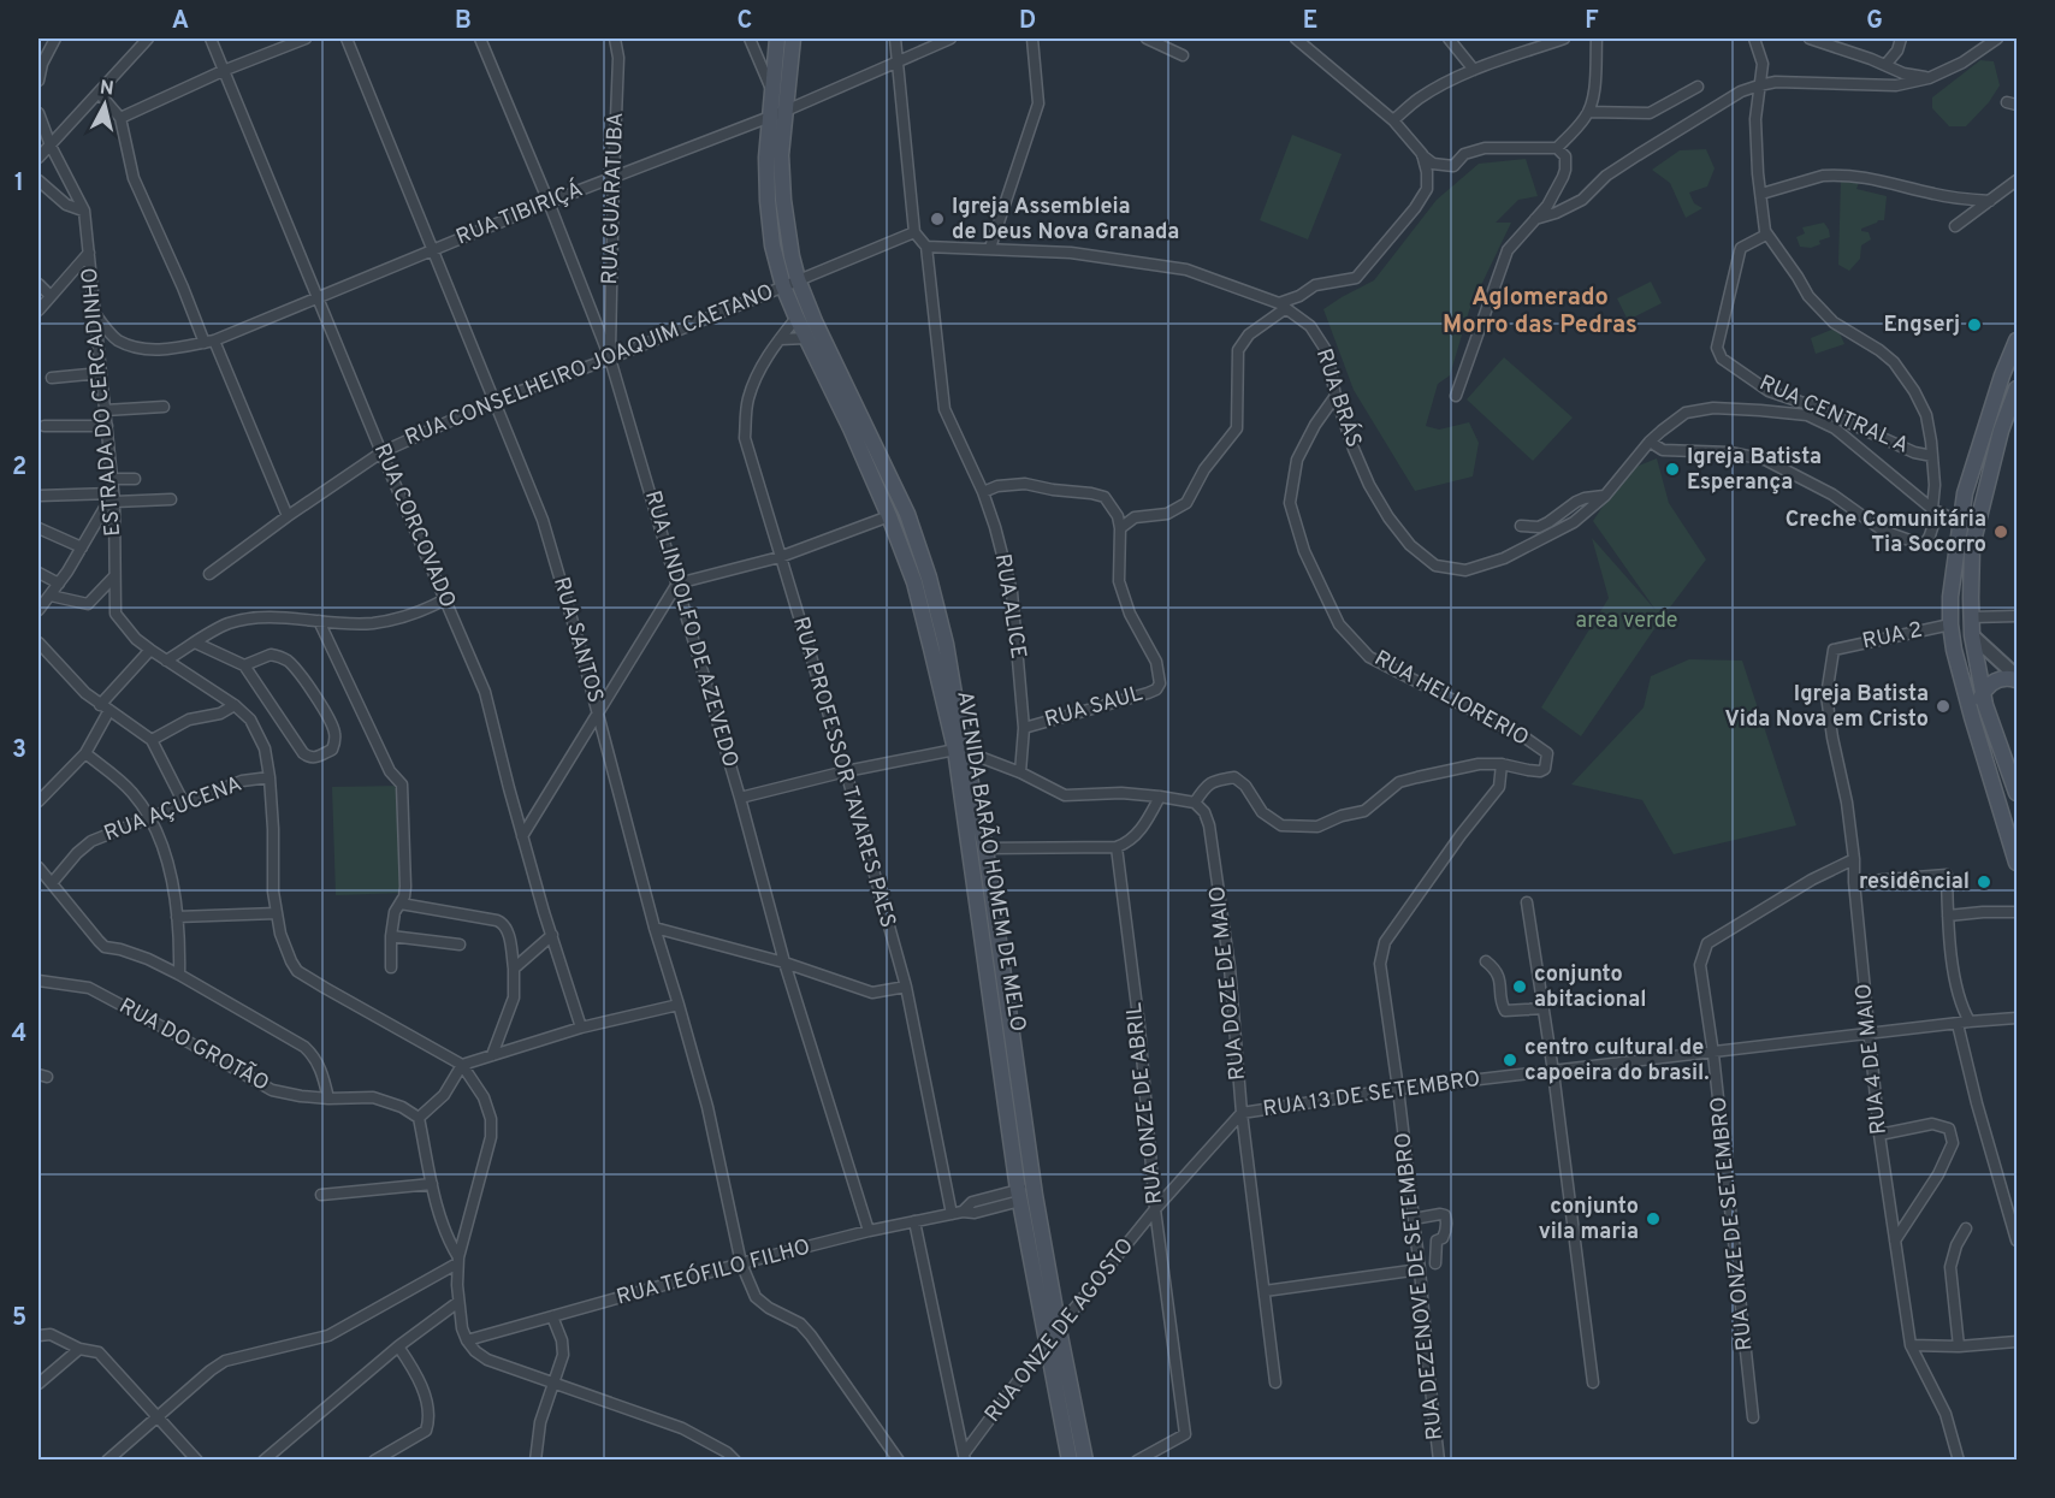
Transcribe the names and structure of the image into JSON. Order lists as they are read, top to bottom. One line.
{"streets":{"main road":["AVENIDA BARÃO HOMEM DE MELO"],"street":["RUA GUARATUBA","RUA TIBIRIÇÁ","RUA CONSELHEIRO JOAQUIM CAETANO","RUA BRÁS","ESTRADA DO CERCADINHO","RUA CENTRAL A","RUA CORCOVADO","RUA ALICE","RUA LINDOLFO DE AZEVEDO","RUA 2","RUA SANTOS","RUA HELIORERIO","RUA SAUL","RUA PROFESSOR TAVARES PAES","RUA AÇUCENA","RUA DOZE DE MAIO","RUA DO GROTÃO","RUA 4 DE MAIO","RUA 13 DE SETEMBRO","RUA ONZE DE ABRIL","RUA ONZE DE SETEMBRO","RUA TEÓFILO FILHO","RUA DEZENOVE DE SETEMBRO","RUA ONZE DE AGOSTO"]},"crossings":[["RUA GUARATUBA","RUA TIBIRIÇÁ"],["RUA GUARATUBA","RUA CONSELHEIRO JOAQUIM CAETANO"],["RUA GUARATUBA","RUA LINDOLFO DE AZEVEDO"],["RUA TIBIRIÇÁ","ESTRADA DO CERCADINHO"],["RUA TIBIRIÇÁ","RUA CORCOVADO"],["RUA TIBIRIÇÁ","RUA LINDOLFO DE AZEVEDO"],["RUA TIBIRIÇÁ","RUA SANTOS"],["RUA TIBIRIÇÁ","AVENIDA BARÃO HOMEM DE MELO"],["RUA CONSELHEIRO JOAQUIM CAETANO","RUA CORCOVADO"],["RUA CONSELHEIRO JOAQUIM CAETANO","RUA LINDOLFO DE AZEVEDO"],["RUA CONSELHEIRO JOAQUIM CAETANO","RUA SANTOS"],["RUA CONSELHEIRO JOAQUIM CAETANO","AVENIDA BARÃO HOMEM DE MELO"],["RUA BRÁS","RUA ALICE"],["RUA BRÁS","RUA HELIORERIO"],["ESTRADA DO CERCADINHO","RUA AÇUCENA"],["ESTRADA DO CERCADINHO","RUA TEÓFILO FILHO"],["RUA ALICE","RUA SAUL"],["RUA LINDOLFO DE AZEVEDO","RUA TEÓFILO FILHO"],["RUA 2","RUA 4 DE MAIO"],["RUA SANTOS","RUA TEÓFILO FILHO"],["RUA HELIORERIO","RUA DEZENOVE DE SETEMBRO"],["RUA PROFESSOR TAVARES PAES","AVENIDA BARÃO HOMEM DE MELO"],["RUA PROFESSOR TAVARES PAES","RUA TEÓFILO FILHO"],["AVENIDA BARÃO HOMEM DE MELO","RUA TEÓFILO FILHO"],["AVENIDA BARÃO HOMEM DE MELO","RUA ONZE DE AGOSTO"],["RUA DOZE DE MAIO","RUA 13 DE SETEMBRO"],["RUA DOZE DE MAIO","RUA ONZE DE AGOSTO"],["RUA 4 DE MAIO","RUA 13 DE SETEMBRO"],["RUA 4 DE MAIO","RUA ONZE DE SETEMBRO"],["RUA 13 DE SETEMBRO","RUA ONZE DE SETEMBRO"],["RUA 13 DE SETEMBRO","RUA DEZENOVE DE SETEMBRO"],["RUA 13 DE SETEMBRO","RUA ONZE DE AGOSTO"],["RUA ONZE DE ABRIL","RUA ONZE DE AGOSTO"]],"districts":["Aglomerado Morro das Pedras"],"parks":["area verde"],"places":["Igreja Assembleia de Deus Nova Granada","Engserj","Igreja Batista Esperança","Creche Comunitária Tia Socorro","Igreja Batista Vida Nova em Cristo","residêncial","conjunto abitacional","centro cultural de capoeira do brasil.","conjunto vila maria"],"north":"top","grid":{"columns":["A","B","C","D","E","F","G"],"rows":["1","2","3","4","5"]}}
